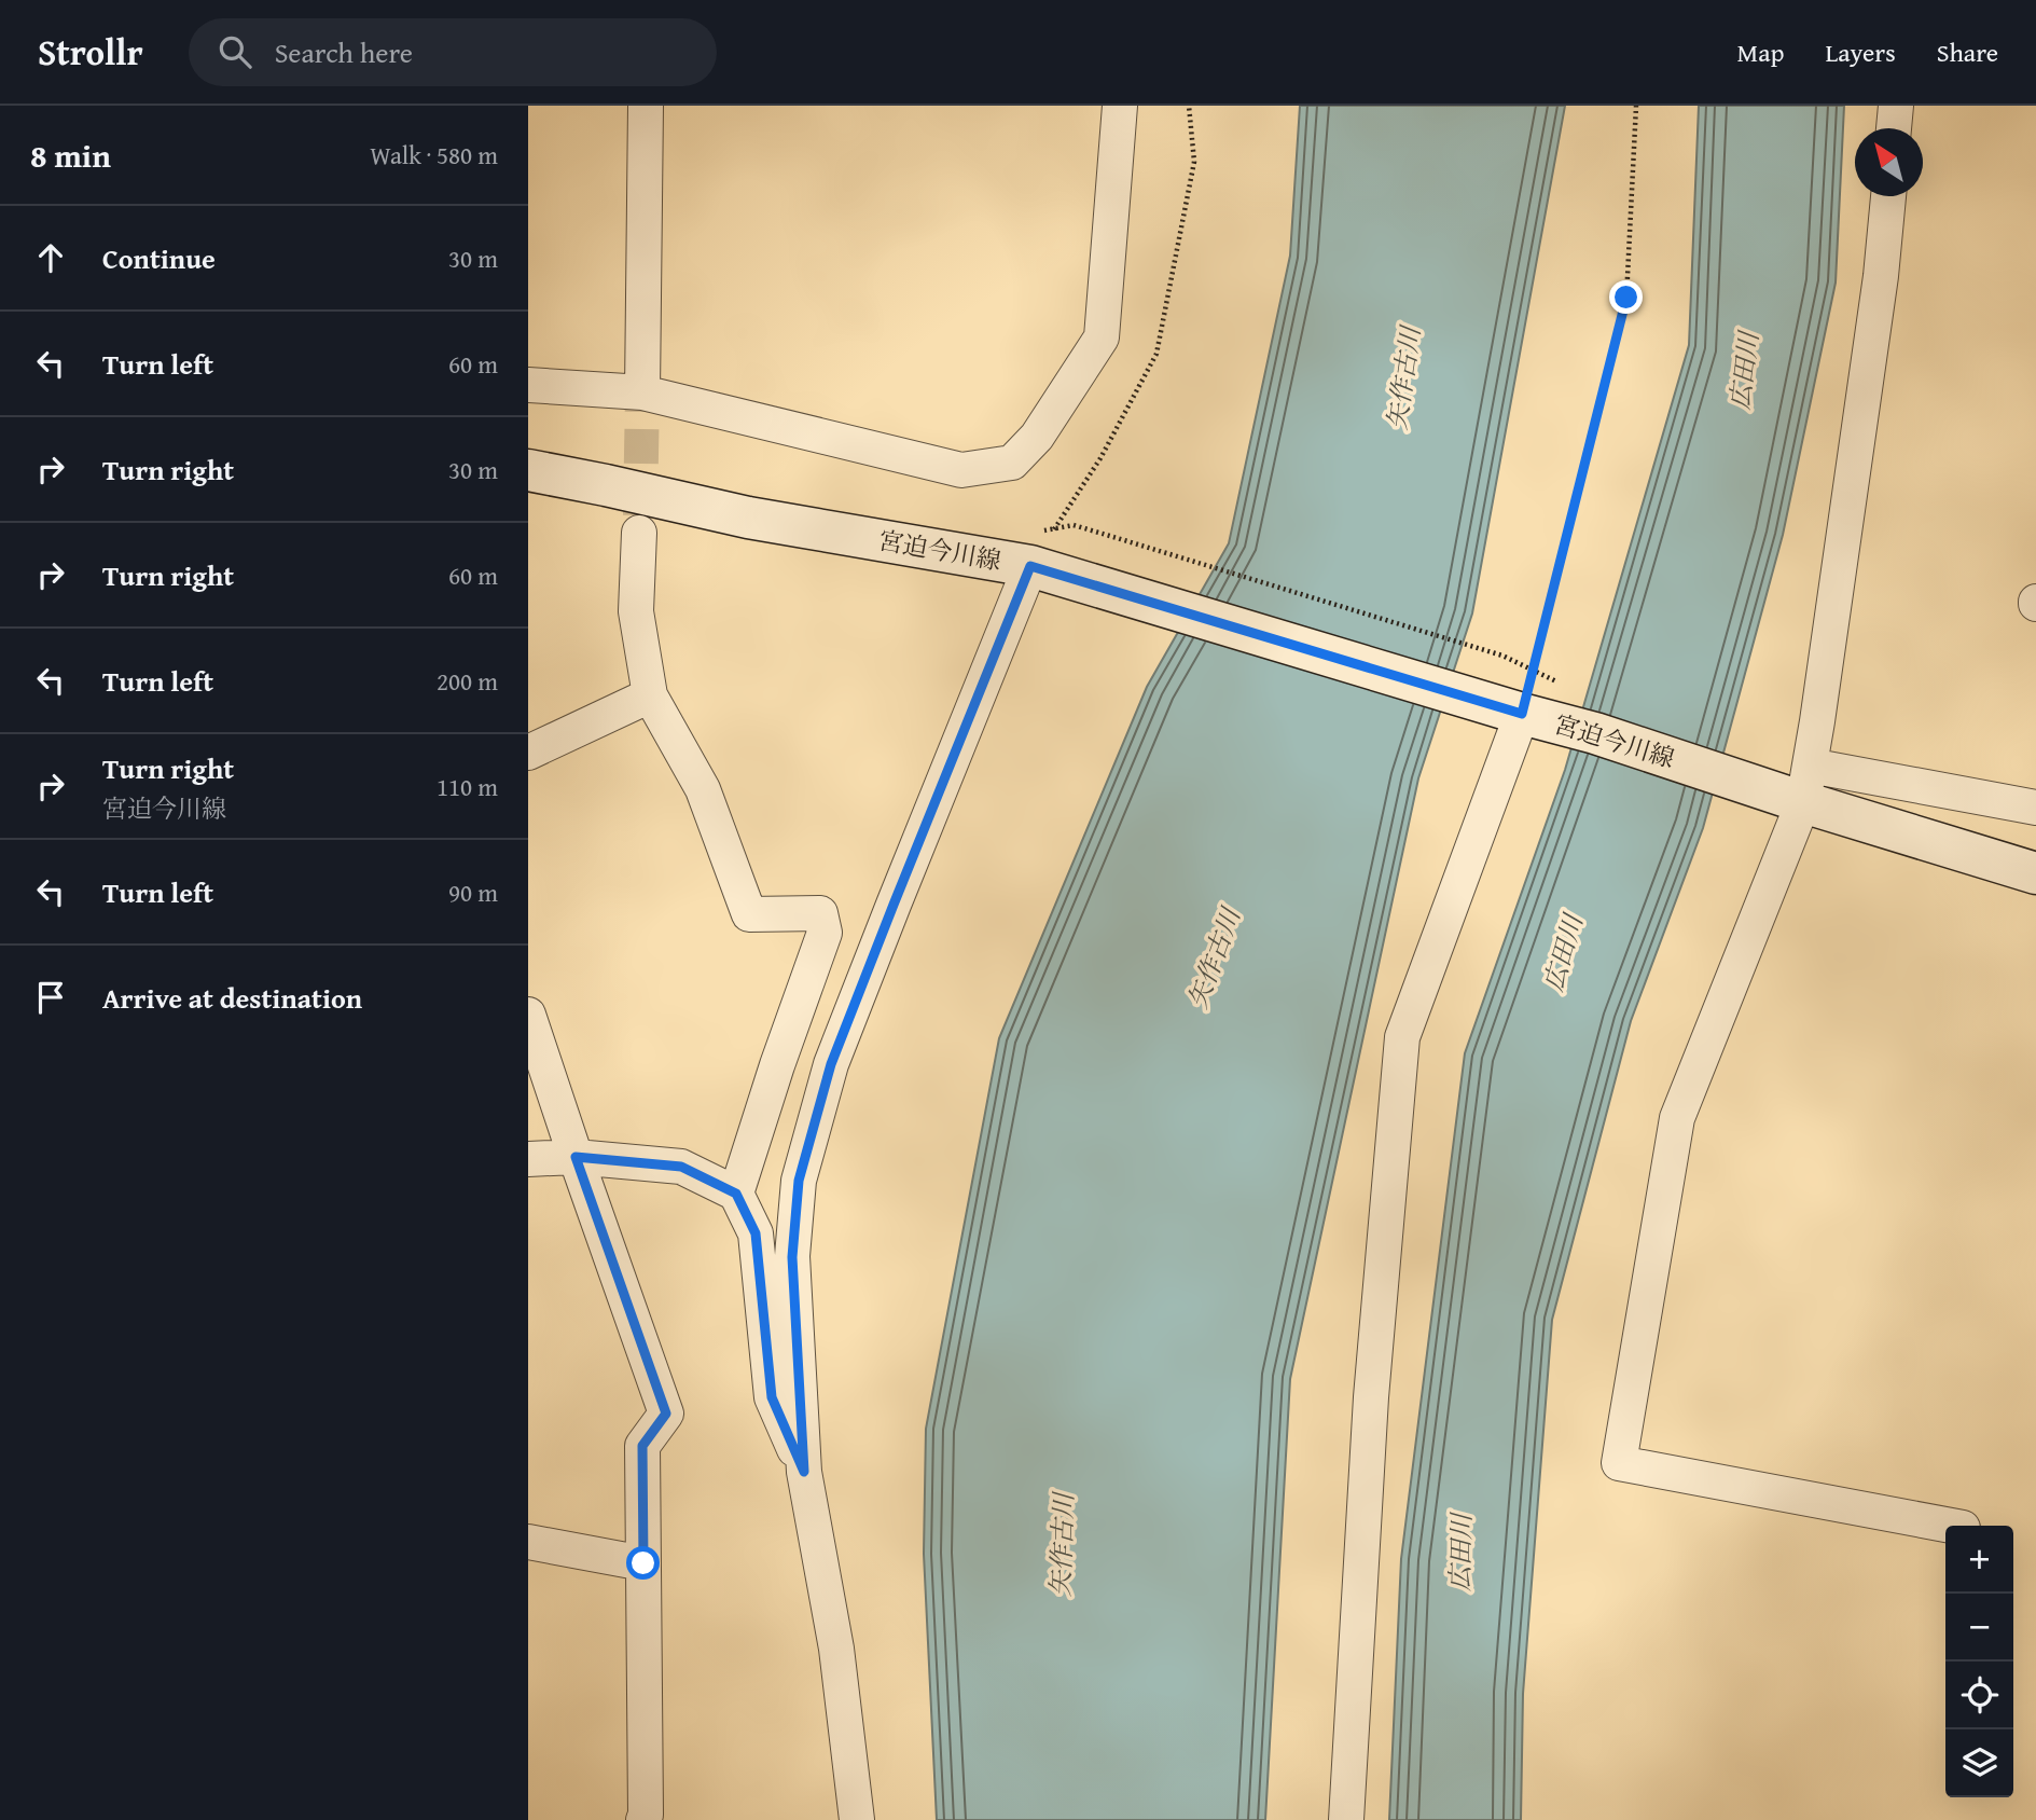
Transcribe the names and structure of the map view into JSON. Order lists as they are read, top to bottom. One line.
{"streets":{"main road":["宮迫今川線"]},"water":["広田川","矢作古川"],"north":"top left","page":{"header":"Strollr","search":"Search here","nav":["Map","Layers","Share"],"heading":["8 min","Walk · 580 m"],"list":[["Continue","30 m"],["Turn left","60 m"],["Turn right","30 m"],["Turn right","60 m"],["Turn left","200 m"],["Turn right","宮迫今川線","110 m"],["Turn left","90 m"],"Arrive at destination"],"map_buttons":["+","−"]}}
